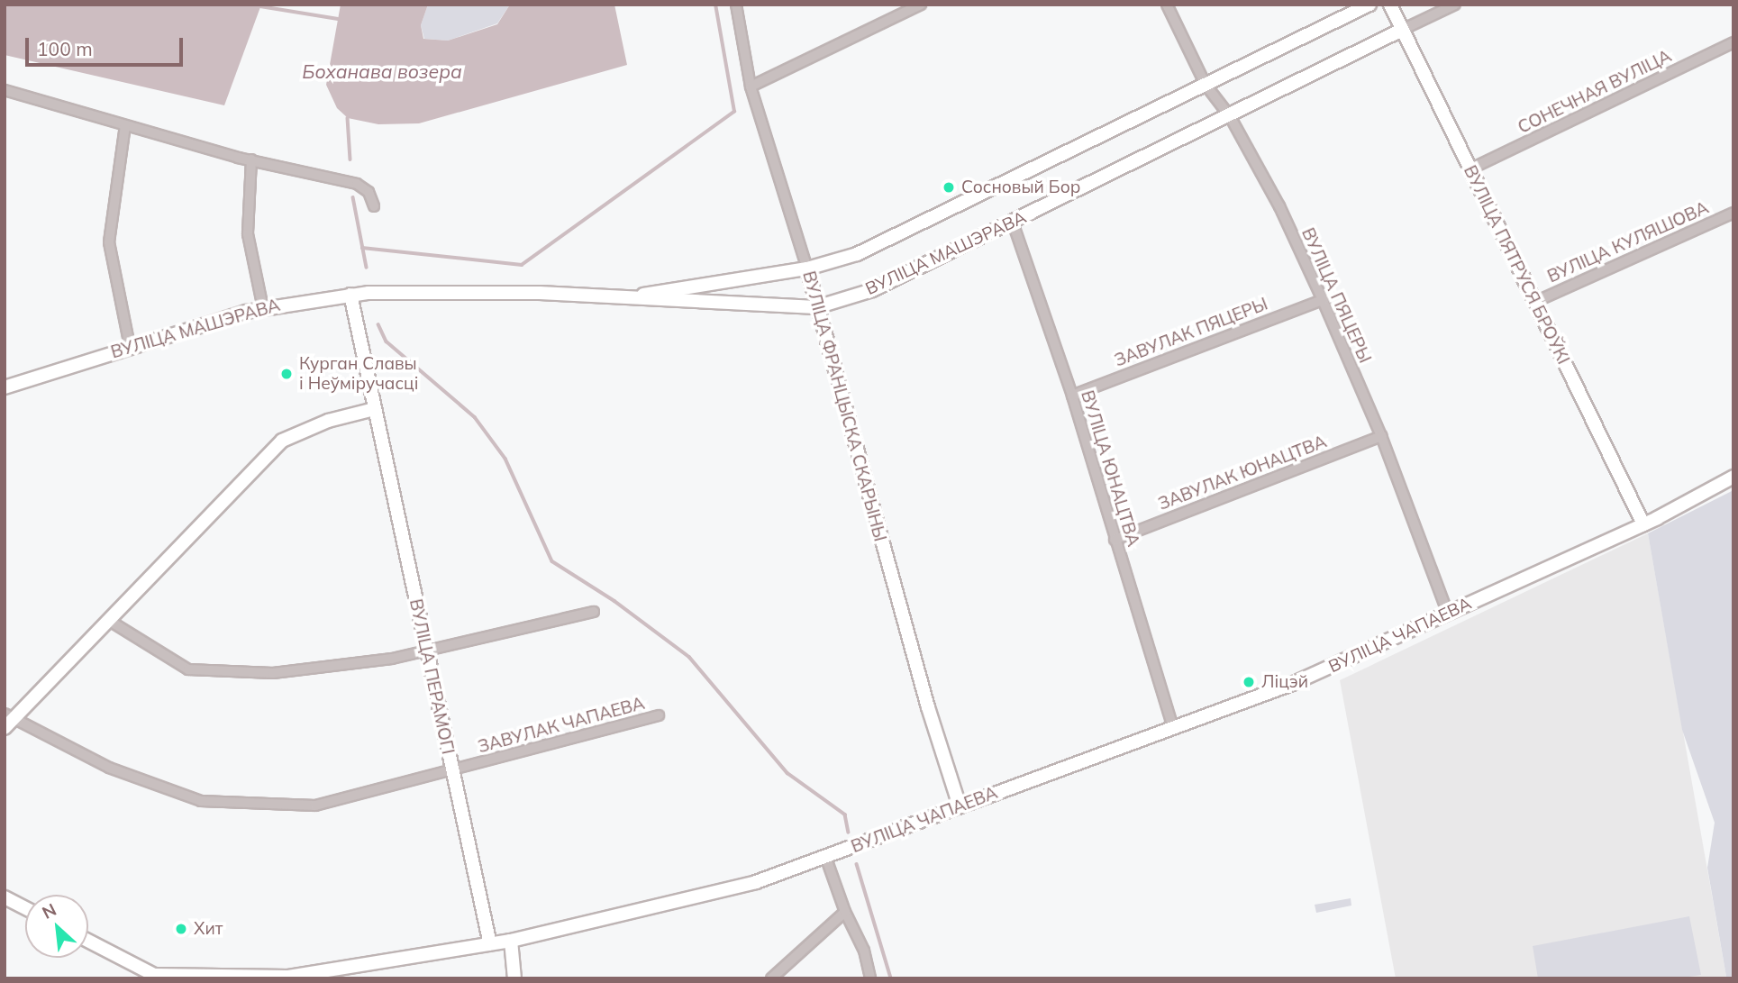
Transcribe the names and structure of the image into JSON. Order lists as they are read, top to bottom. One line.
{"streets":{"street":["СОНЕЧНАЯ ВУЛІЦА","ВУЛІЦА КУЛЯШОВА","ВУЛІЦА МАШЭРАВА","ВУЛІЦА ПЯТРУСЯ БРОЎКІ","ВУЛІЦА ПЯЦЕРЫ","ЗАВУЛАК ПЯЦЕРЫ","ВУЛІЦА ФРАНЦЫСКА СКАРЫНЫ","ВУЛІЦА ЮНАЦТВА","ЗАВУЛАК ЮНАЦТВА","ВУЛІЦА ЧАПАЕВА","ВУЛІЦА ПЕРАМОГІ","ЗАВУЛАК ЧАПАЕВА"]},"crossings":[["СОНЕЧНАЯ ВУЛІЦА","ВУЛІЦА ПЯТРУСЯ БРОЎКІ"],["ВУЛІЦА КУЛЯШОВА","ВУЛІЦА ПЯТРУСЯ БРОЎКІ"],["ВУЛІЦА МАШЭРАВА","ВУЛІЦА ПЯТРУСЯ БРОЎКІ"],["ВУЛІЦА МАШЭРАВА","ВУЛІЦА ПЯЦЕРЫ"],["ВУЛІЦА МАШЭРАВА","ВУЛІЦА ФРАНЦЫСКА СКАРЫНЫ"],["ВУЛІЦА МАШЭРАВА","ВУЛІЦА ЮНАЦТВА"],["ВУЛІЦА МАШЭРАВА","ВУЛІЦА ПЕРАМОГІ"],["ВУЛІЦА ПЯТРУСЯ БРОЎКІ","ВУЛІЦА ЧАПАЕВА"],["ВУЛІЦА ПЯЦЕРЫ","ЗАВУЛАК ПЯЦЕРЫ"],["ВУЛІЦА ПЯЦЕРЫ","ЗАВУЛАК ЮНАЦТВА"],["ВУЛІЦА ПЯЦЕРЫ","ВУЛІЦА ЧАПАЕВА"],["ЗАВУЛАК ПЯЦЕРЫ","ВУЛІЦА ЮНАЦТВА"],["ВУЛІЦА ФРАНЦЫСКА СКАРЫНЫ","ВУЛІЦА ЧАПАЕВА"],["ВУЛІЦА ЮНАЦТВА","ЗАВУЛАК ЮНАЦТВА"],["ВУЛІЦА ЮНАЦТВА","ВУЛІЦА ЧАПАЕВА"],["ВУЛІЦА ЧАПАЕВА","ВУЛІЦА ПЕРАМОГІ"],["ВУЛІЦА ПЕРАМОГІ","ЗАВУЛАК ЧАПАЕВА"]],"water":["Боханава возера"],"places":["Сосновый Бор","Курган Славы і Неўміручасці","Ліцэй","Хит"],"scale_bar":"100 m","north":"top left"}
